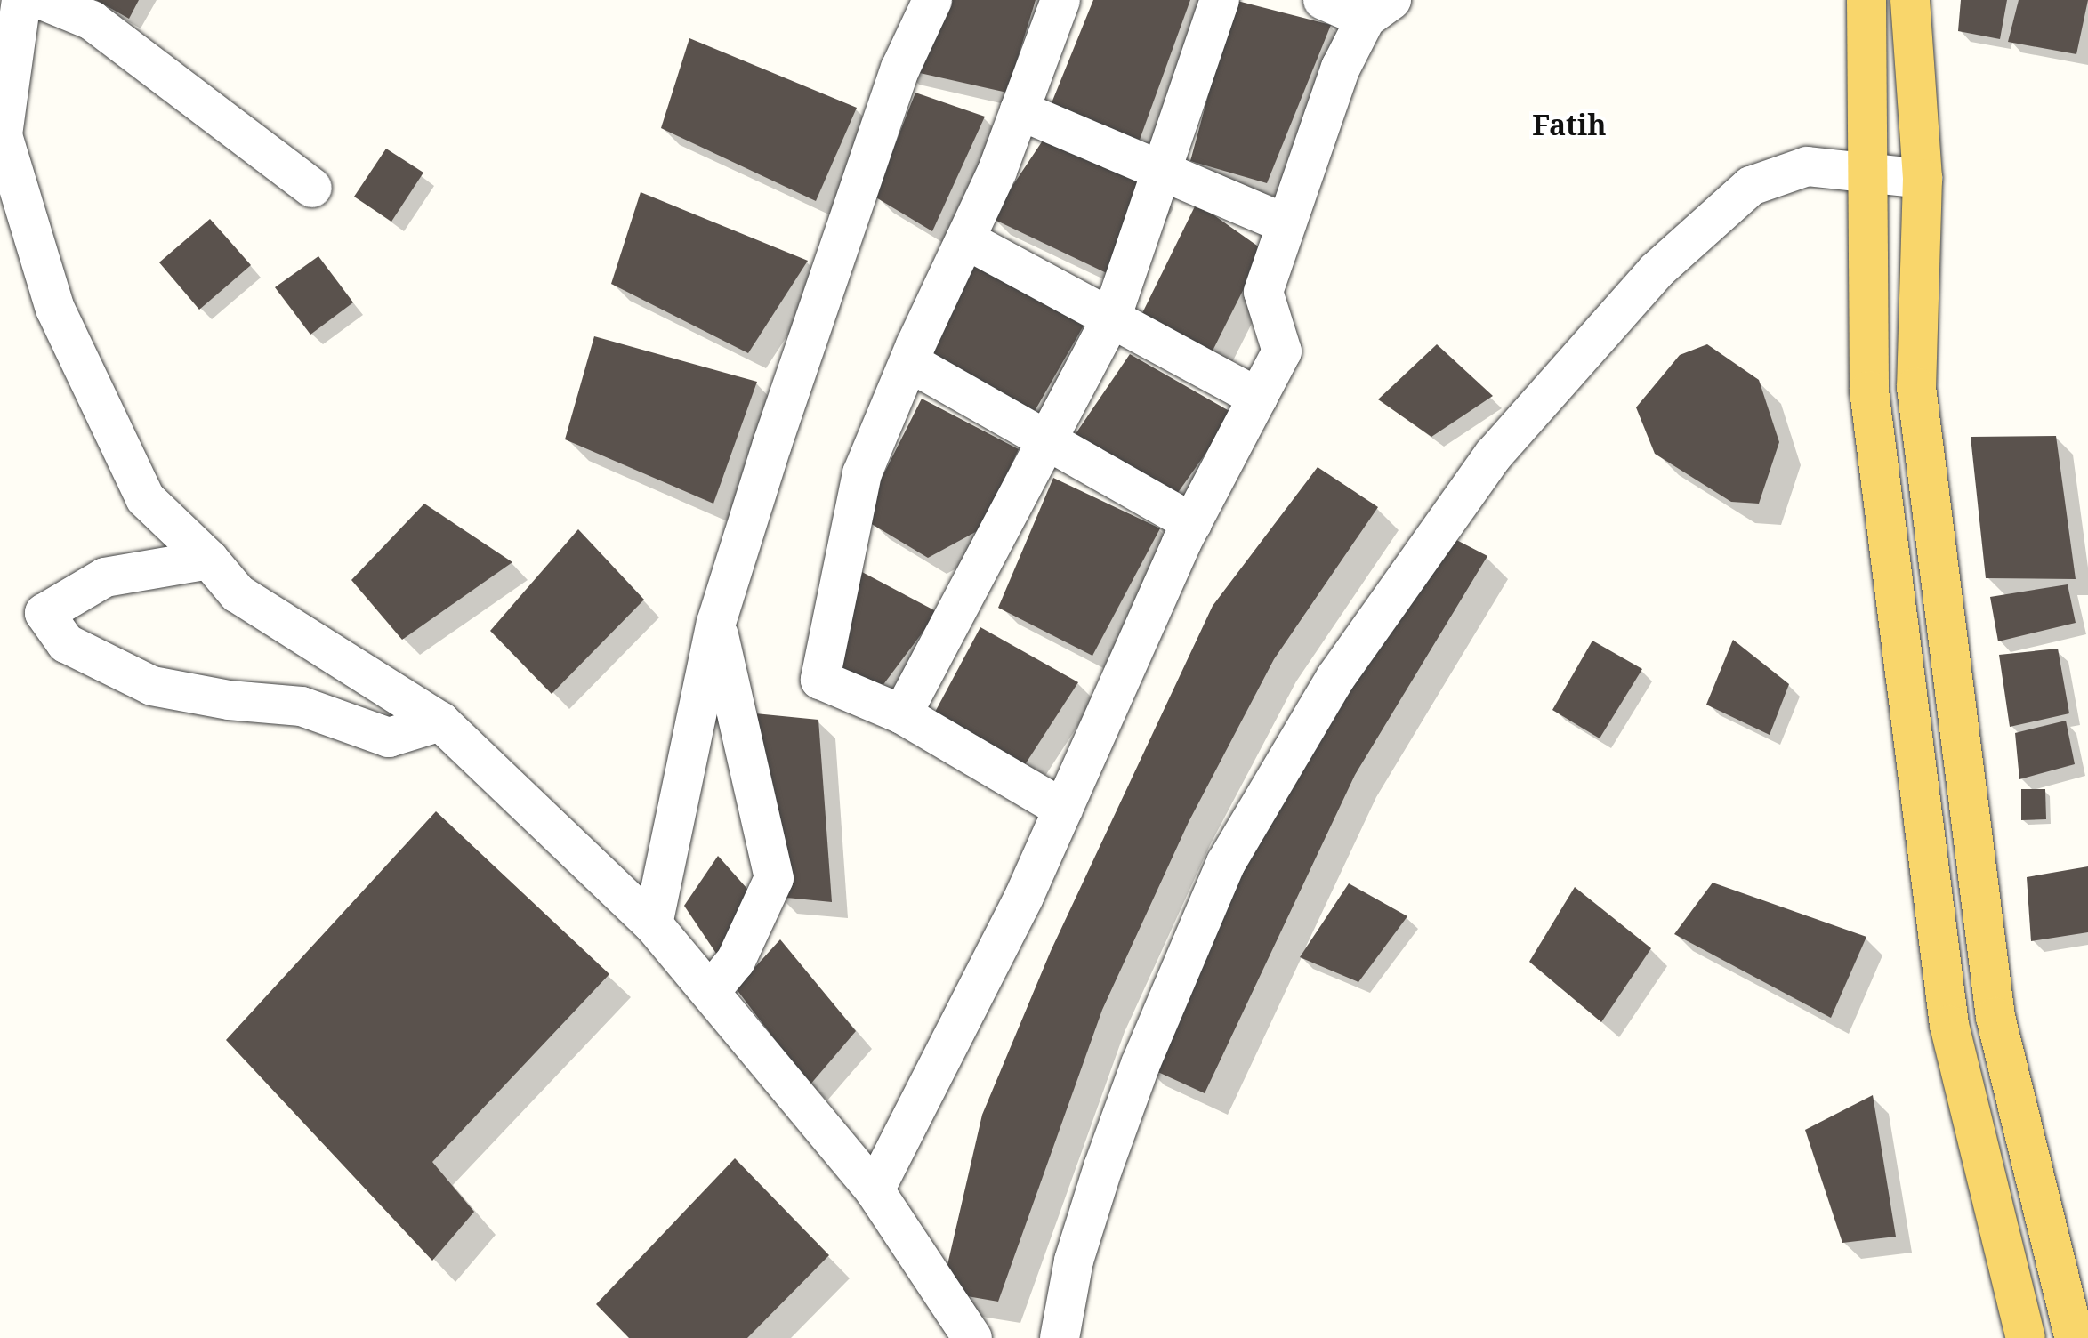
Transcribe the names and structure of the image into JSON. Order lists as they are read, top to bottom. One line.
{"districts":["Fatih"]}
